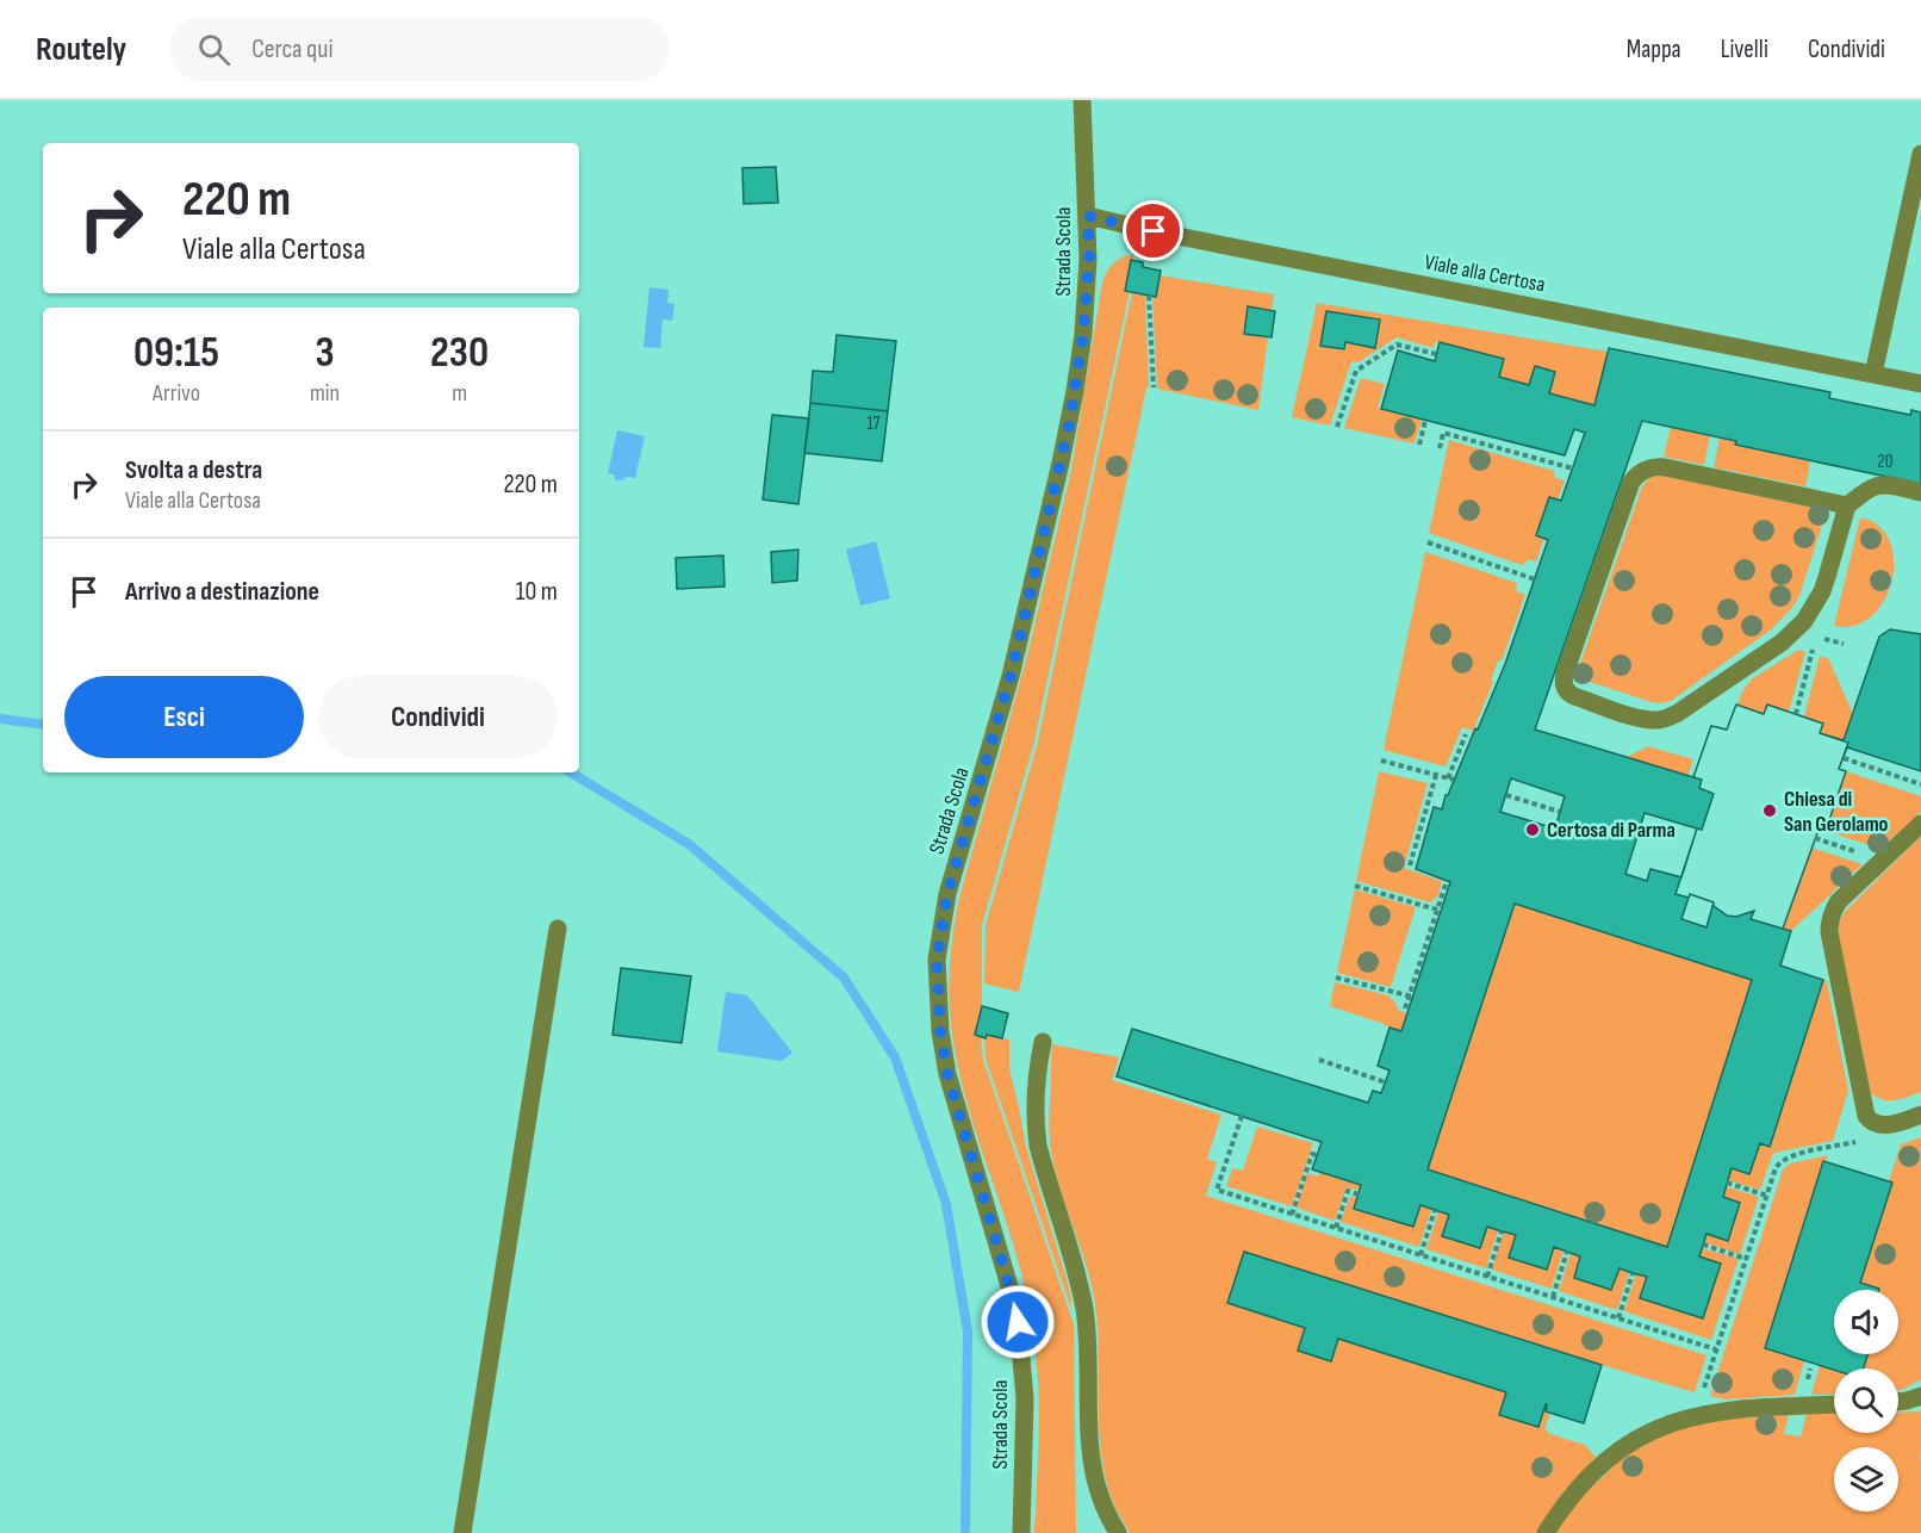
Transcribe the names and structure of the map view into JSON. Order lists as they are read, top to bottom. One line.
{"streets":{"street":["Strada Scola","Viale alla Certosa"]},"crossings":[["Strada Scola","Viale alla Certosa"]],"places":["Chiesa di San Gerolamo","Certosa di Parma"],"house_numbers":["17","20"],"page":{"header":"Routely","search":"Cerca qui","nav":["Mappa","Livelli","Condividi"],"turn":["220 m","Viale alla Certosa"],"eta":["09:15","Arrivo","3","min","230","m"],"list":[{"name":"Svolta a destra","note":"Viale alla Certosa","value":"220 m"},{"name":"Arrivo a destinazione","value":"10 m"}],"buttons":["Esci","Condividi"]}}
